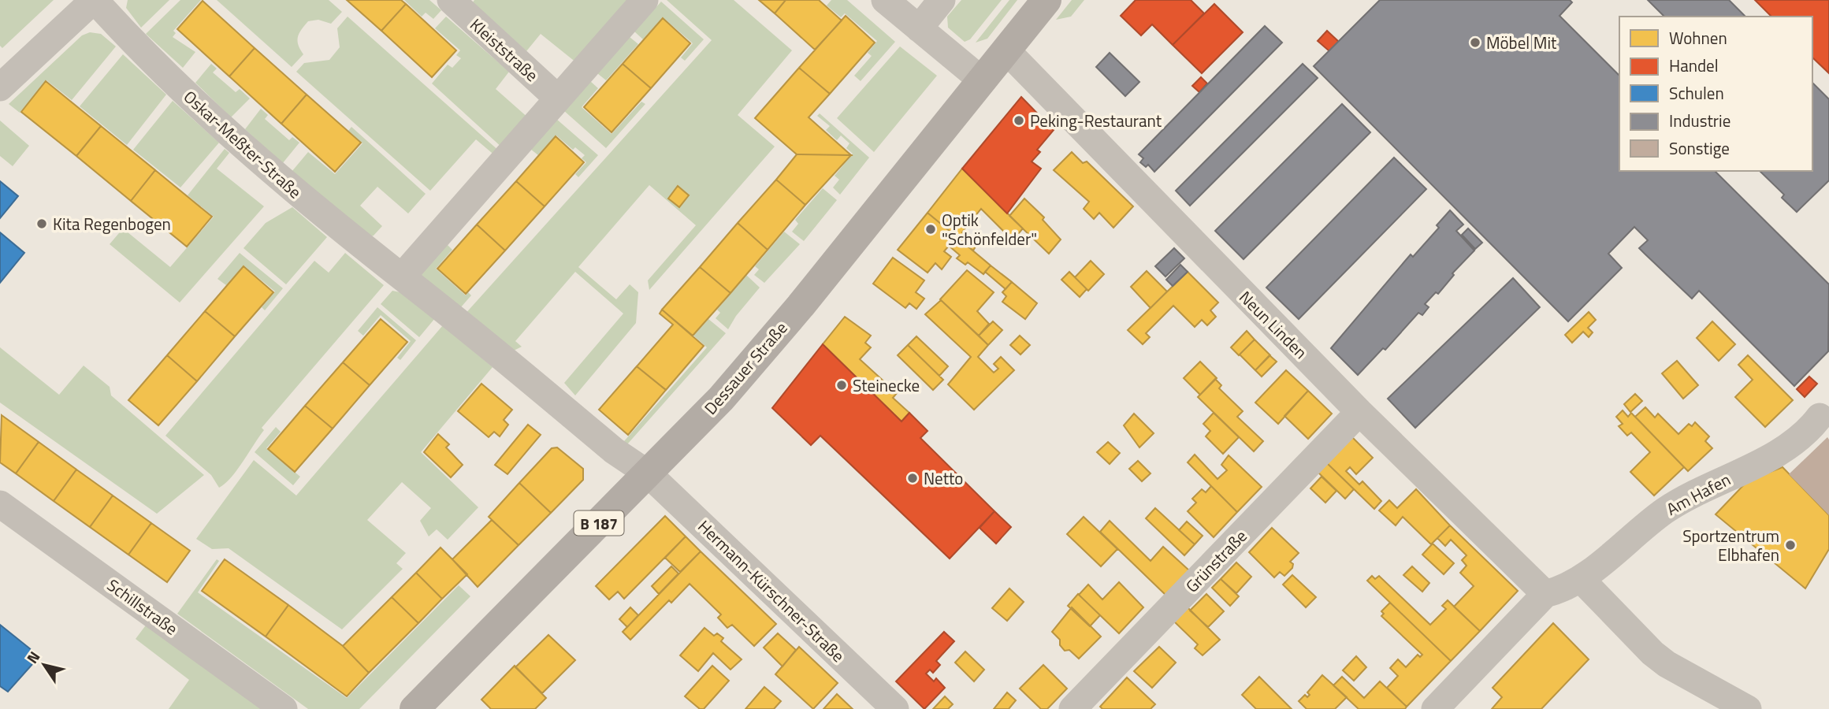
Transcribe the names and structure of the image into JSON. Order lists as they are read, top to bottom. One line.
{"streets":{"main road":["Dessauer Straße","B 187"],"street":["Kleiststraße","Oskar-Meßter-Straße","Neun Linden","Am Hafen","Grünstraße","Hermann-Kürschner-Straße","Schillstraße"]},"crossings":[["Oskar-Meßter-Straße","Dessauer Straße"],["Oskar-Meßter-Straße","Hermann-Kürschner-Straße"],["Neun Linden","Dessauer Straße"],["Neun Linden","Am Hafen"],["Neun Linden","Grünstraße"],["Dessauer Straße","Hermann-Kürschner-Straße"]],"places":["Möbel Mit","Peking-Restaurant","Kita Regenbogen","Optik \"Schönfelder\"","Steinecke","Netto","Sportzentrum Elbhafen"],"legend":["Wohnen","Handel","Schulen","Industrie","Sonstige"],"north":"top left"}
